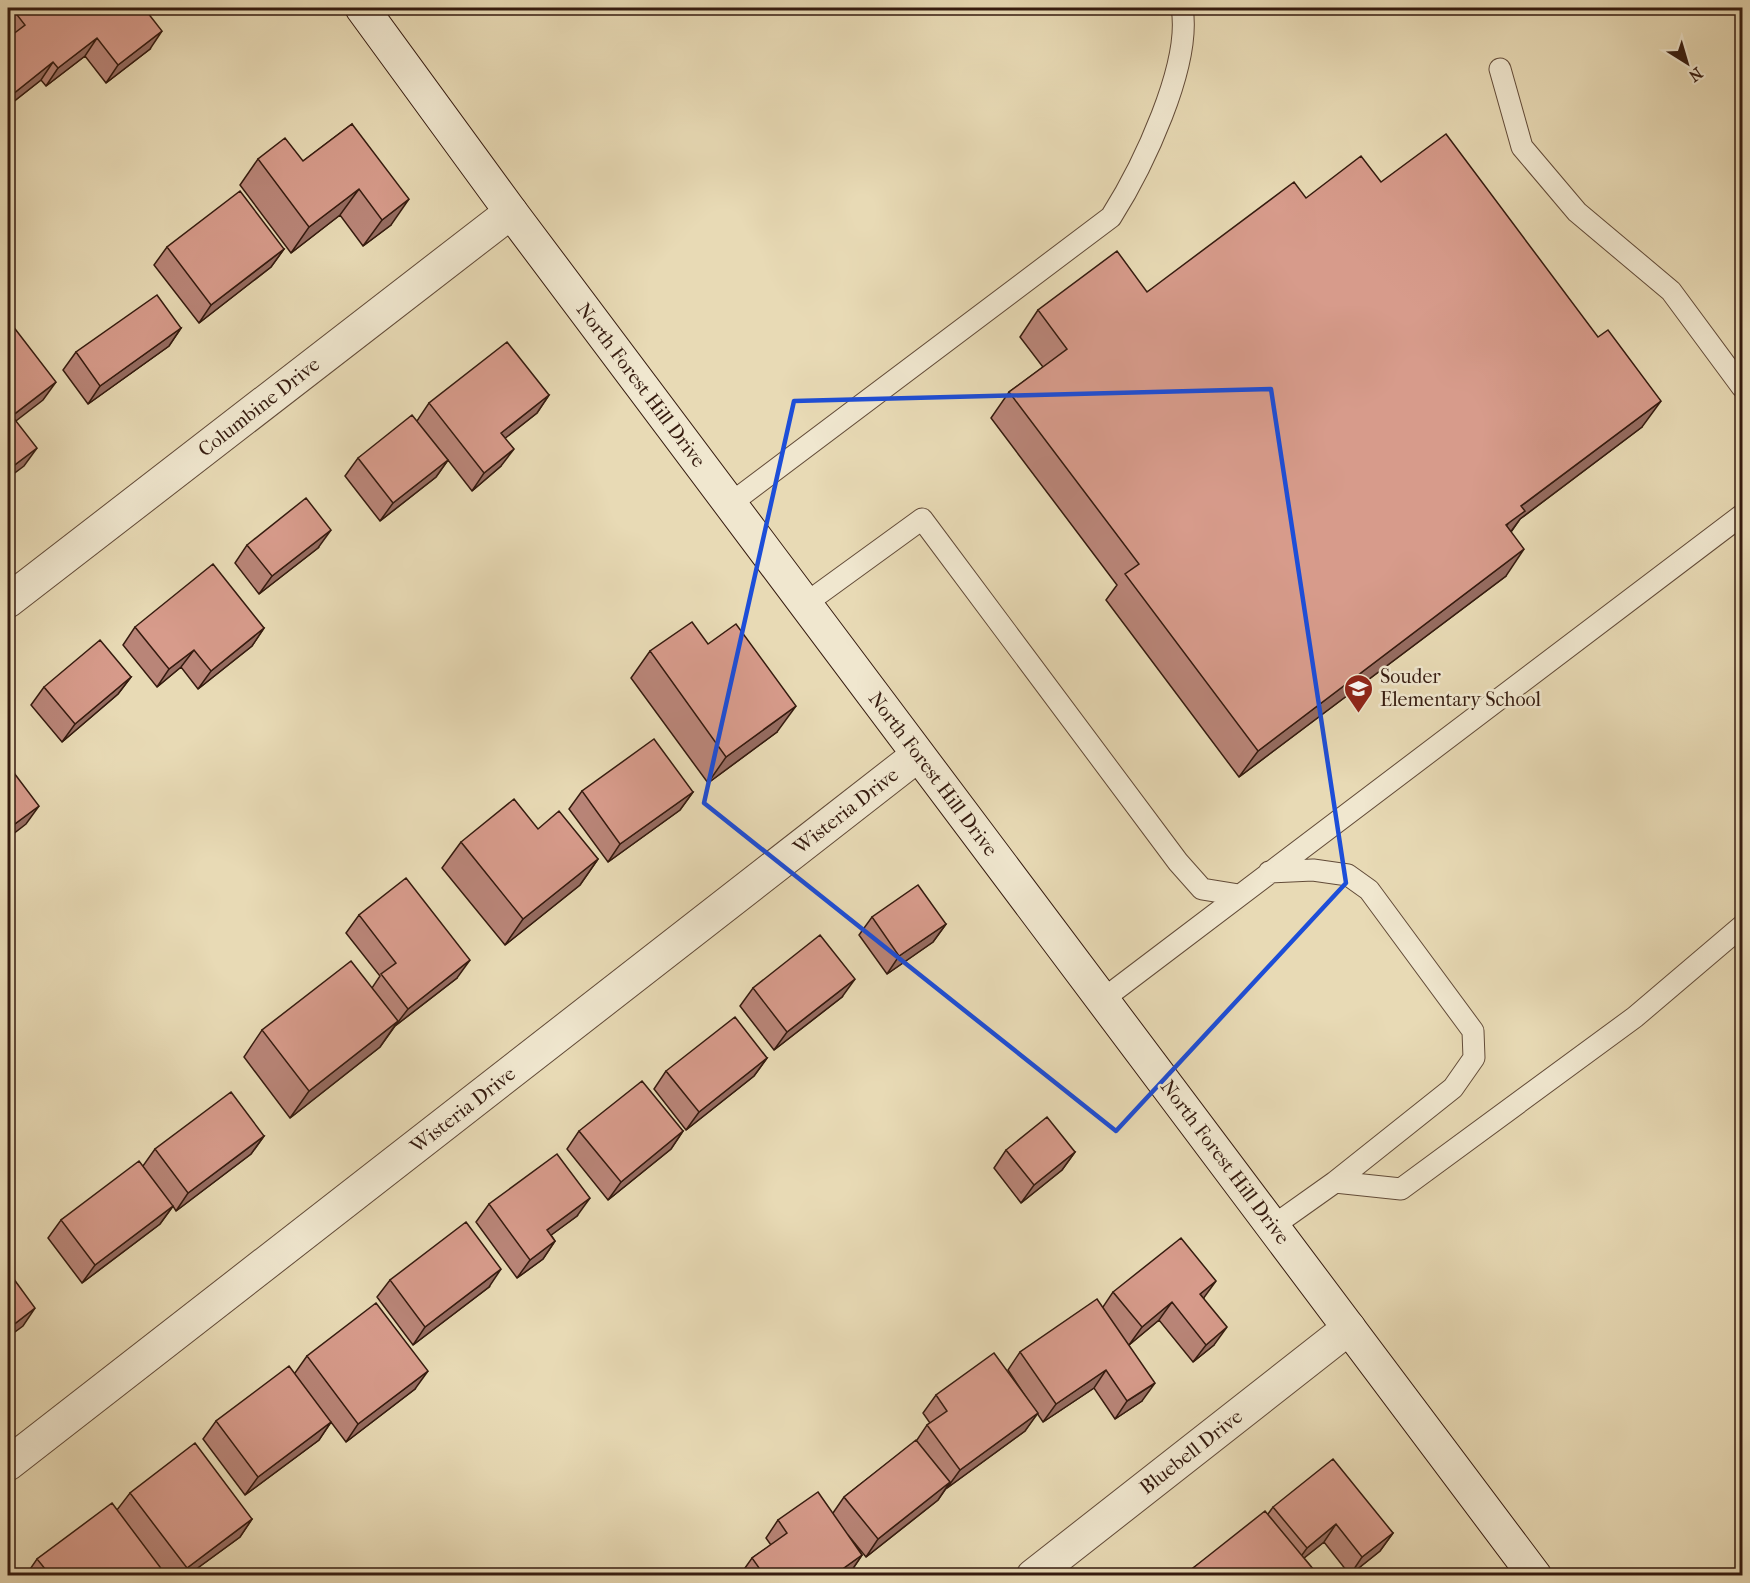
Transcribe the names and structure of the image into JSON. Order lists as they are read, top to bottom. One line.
{"streets":{"street":["North Forest Hill Drive","Columbine Drive","Wisteria Drive","Bluebell Drive"]},"crossings":[["North Forest Hill Drive","Columbine Drive"],["North Forest Hill Drive","Wisteria Drive"],["North Forest Hill Drive","Bluebell Drive"]],"places":{"school or university":["Souder Elementary School"]},"north":"bottom right"}
